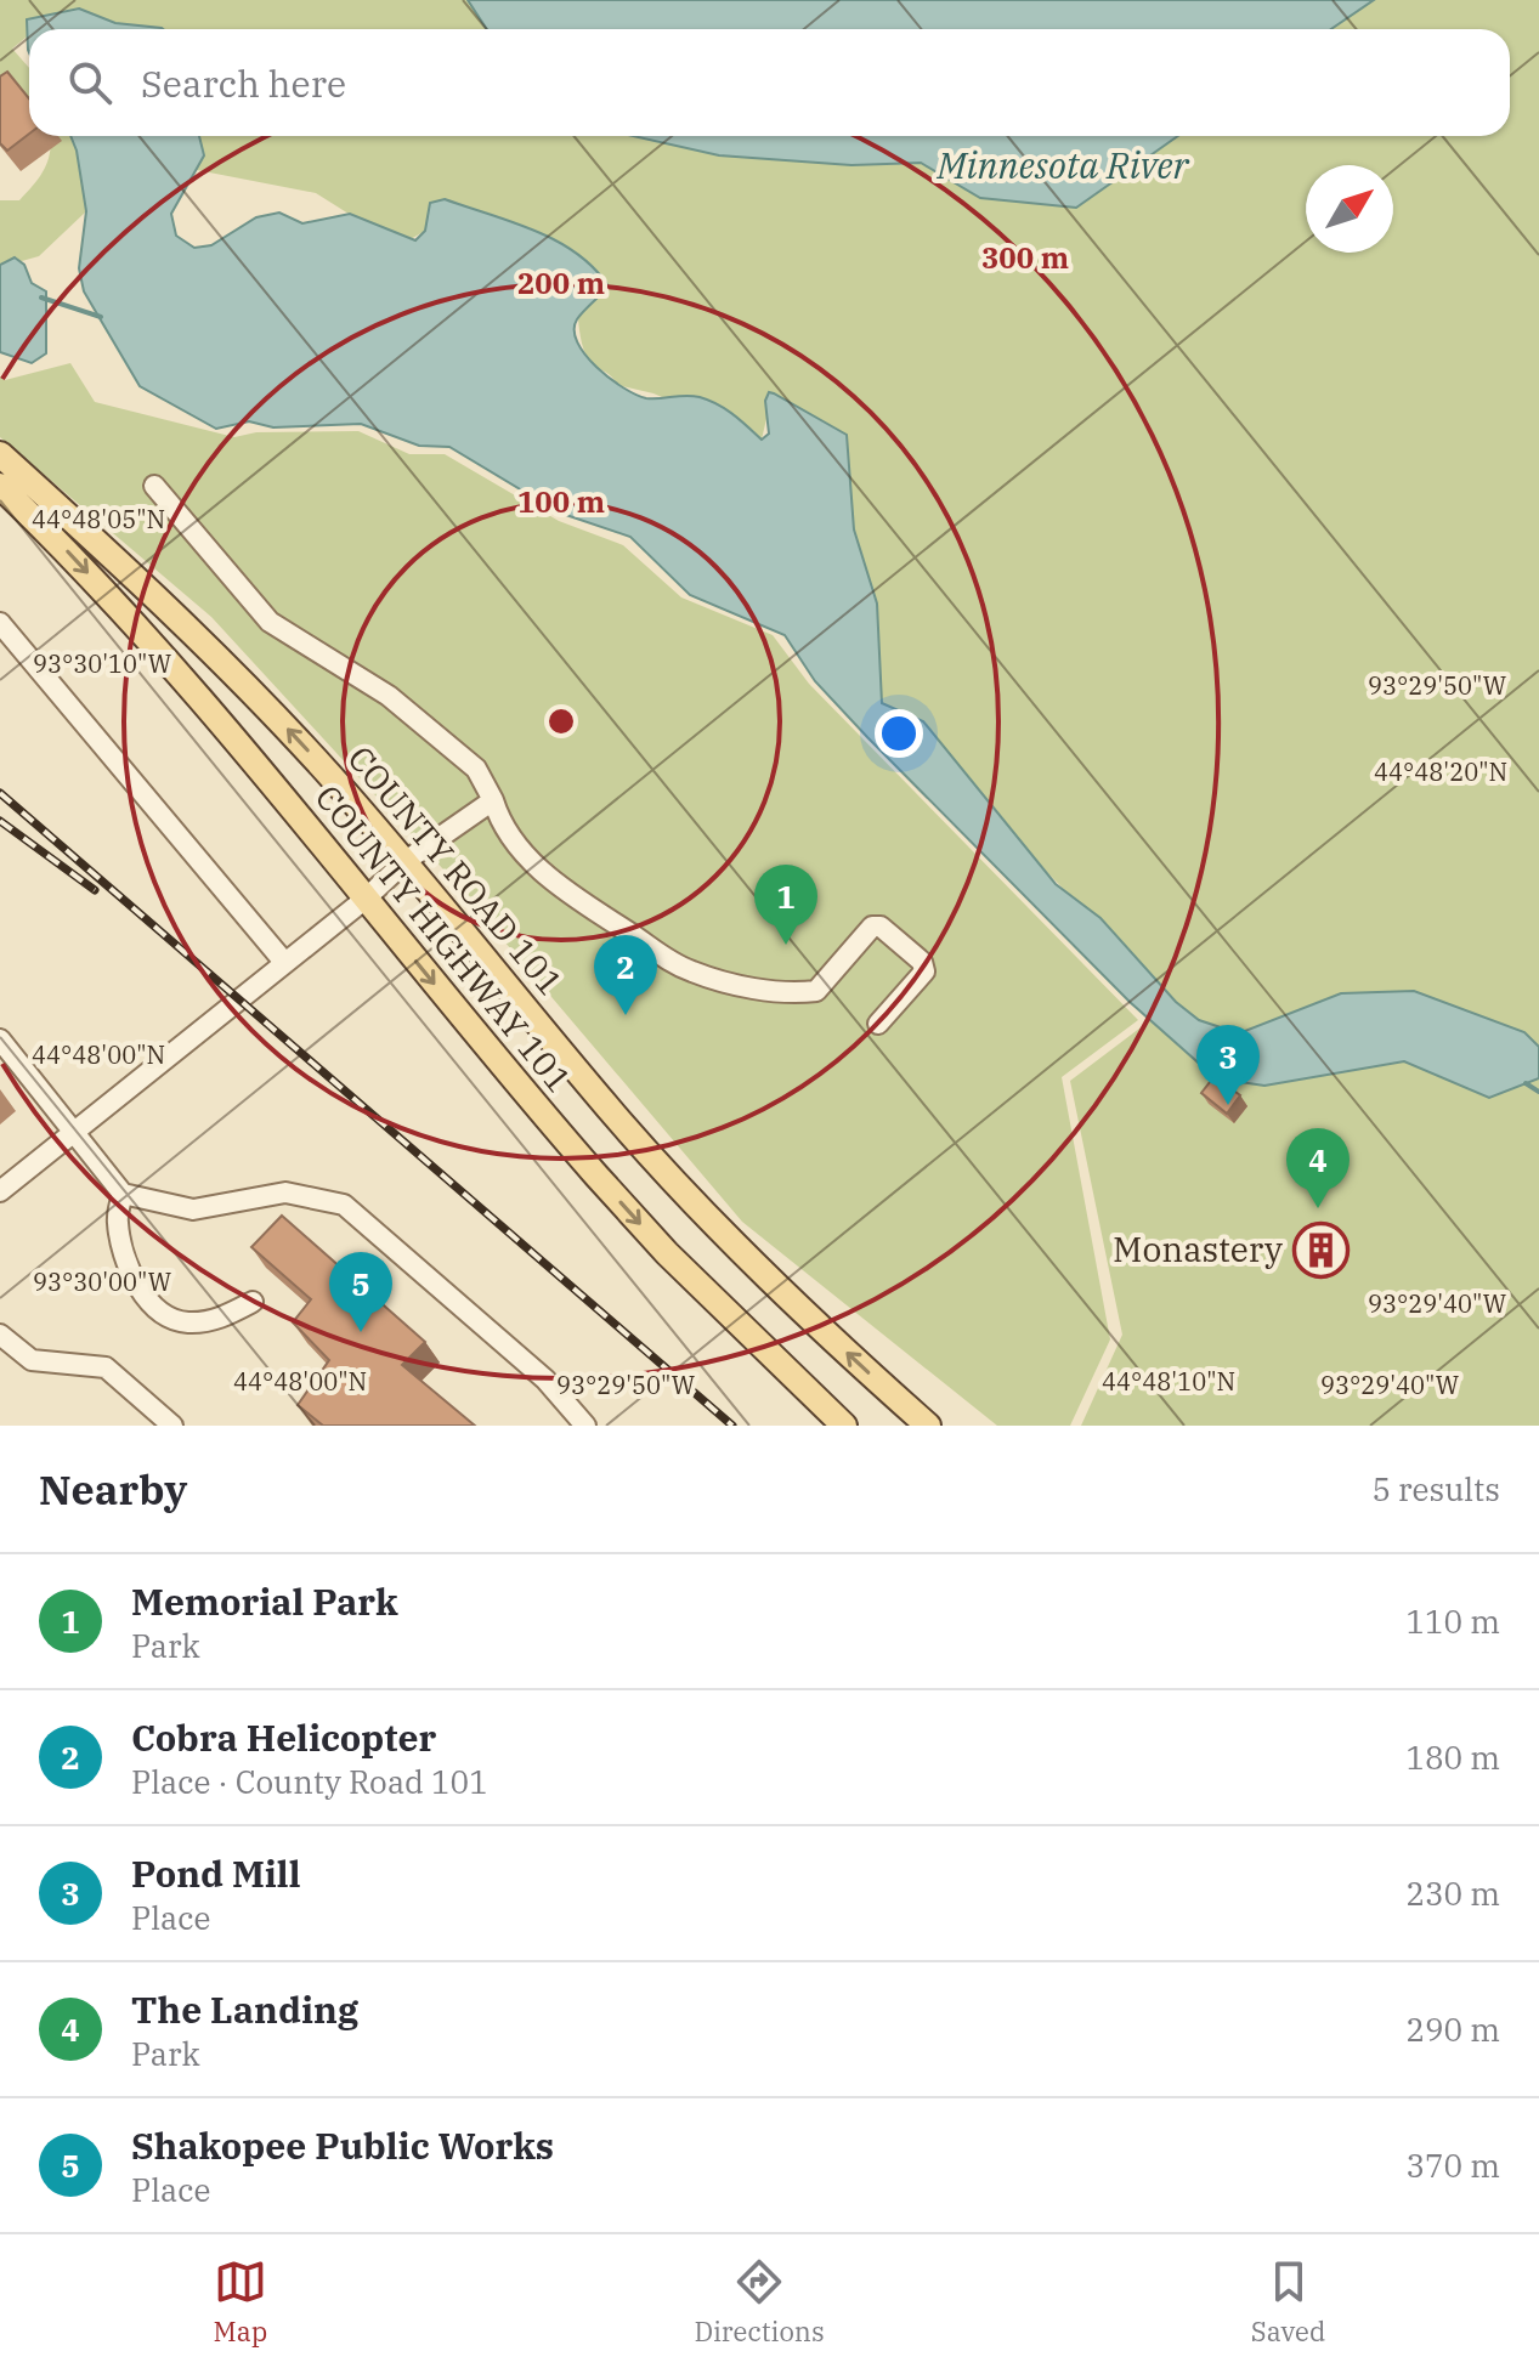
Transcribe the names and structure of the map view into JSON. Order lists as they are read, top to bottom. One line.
{"streets":{"main road":["COUNTY ROAD 101","COUNTY HIGHWAY 101"]},"one_way":["COUNTY ROAD 101","COUNTY HIGHWAY 101"],"water":["Minnesota River"],"places":{"building":["Monastery"]},"north":"top right","page":{"search":"Search here","pins":["1","2","3","4","5"],"heading":["Nearby","5 results"],"list":[{"mark":"1","name":"Memorial Park","note":"Park","value":"110 m"},{"mark":"2","name":"Cobra Helicopter","note":"Place · County Road 101","value":"180 m"},{"mark":"3","name":"Pond Mill","note":"Place","value":"230 m"},{"mark":"4","name":"The Landing","note":"Park","value":"290 m"},{"mark":"5","name":"Shakopee Public Works","note":"Place","value":"370 m"}],"nav":["Map","Directions","Saved"]},"coordinates":["44°48'05\"N","93°30'10\"W","93°29'50\"W","44°48'20\"N","44°48'00\"N","93°30'00\"W","93°29'40\"W","44°48'10\"N"],"rings":["300 m","200 m","100 m"]}
